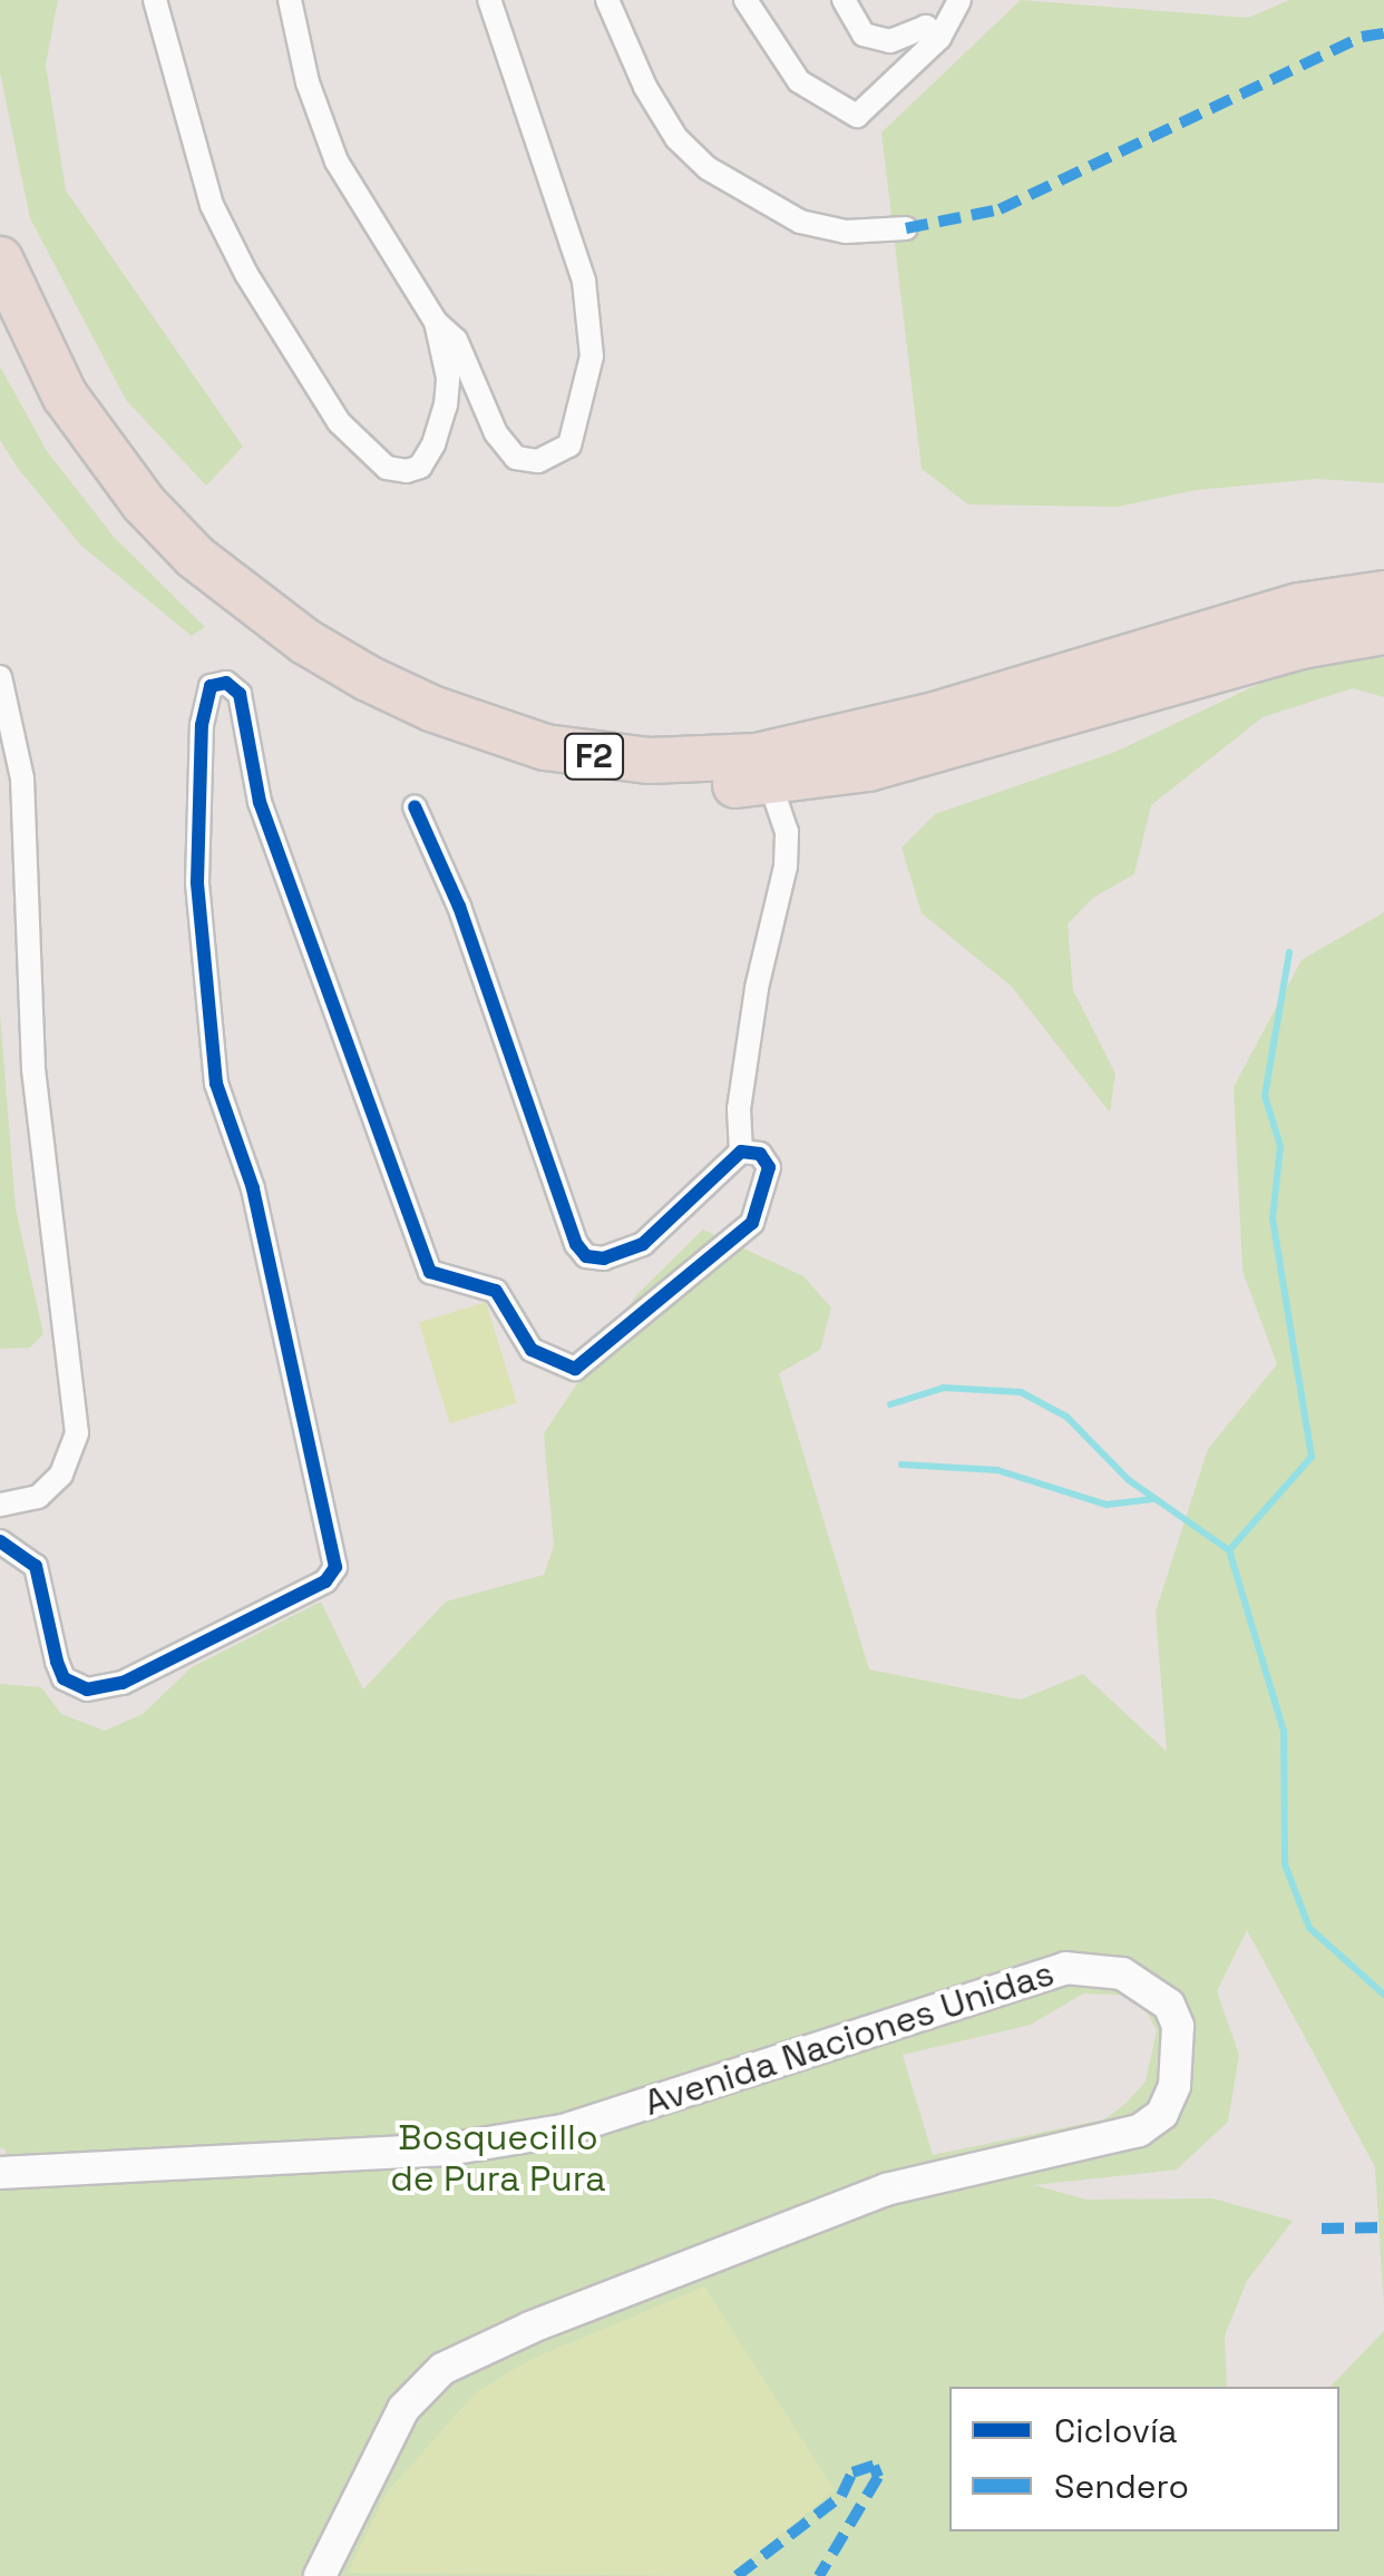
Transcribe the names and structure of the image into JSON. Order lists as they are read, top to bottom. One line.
{"streets":{"highway":["F2"],"street":["Avenida Naciones Unidas"]},"parks":["Bosquecillo de Pura Pura"],"legend":["Ciclovía","Sendero"]}
